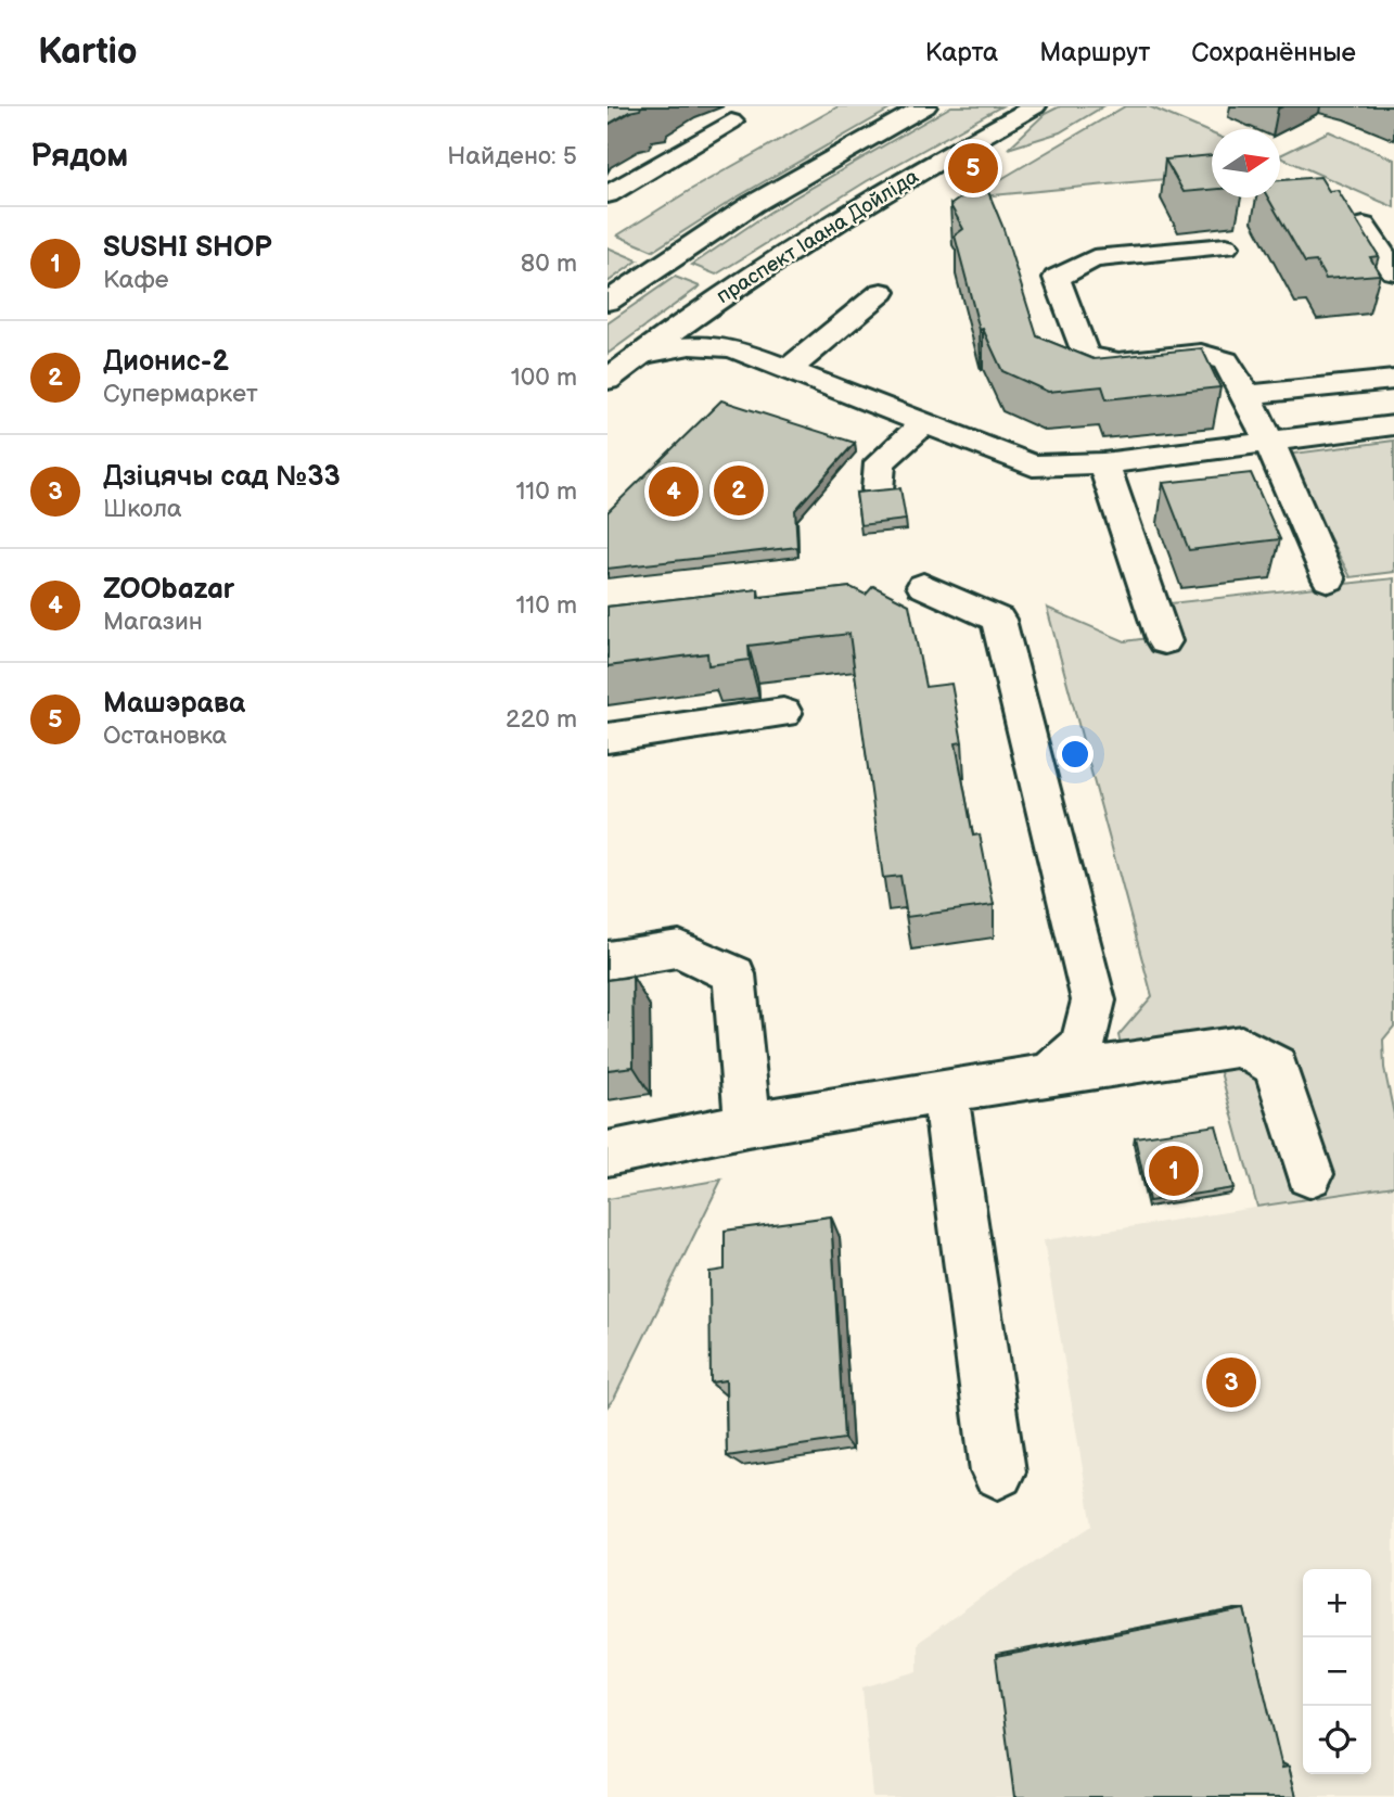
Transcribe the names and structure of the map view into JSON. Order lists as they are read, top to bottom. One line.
{"streets":{"main road":["праспект Іаана Дойліда"]},"north":"right","page":{"header":"Kartio","nav":["Карта","Маршрут","Сохранённые"],"heading":["Рядом","Найдено: 5"],"pins":["5","2","4","1","3"],"list":[{"mark":"1","name":"SUSHI SHOP","note":"Кафе","value":"80 m"},{"mark":"2","name":"Дионис-2","note":"Супермаркет","value":"100 m"},{"mark":"3","name":"Дзіцячы сад №33","note":"Школа","value":"110 m"},{"mark":"4","name":"ZOObazar","note":"Магазин","value":"110 m"},{"mark":"5","name":"Машэрава","note":"Остановка","value":"220 m"}],"map_buttons":["+","−"]}}
